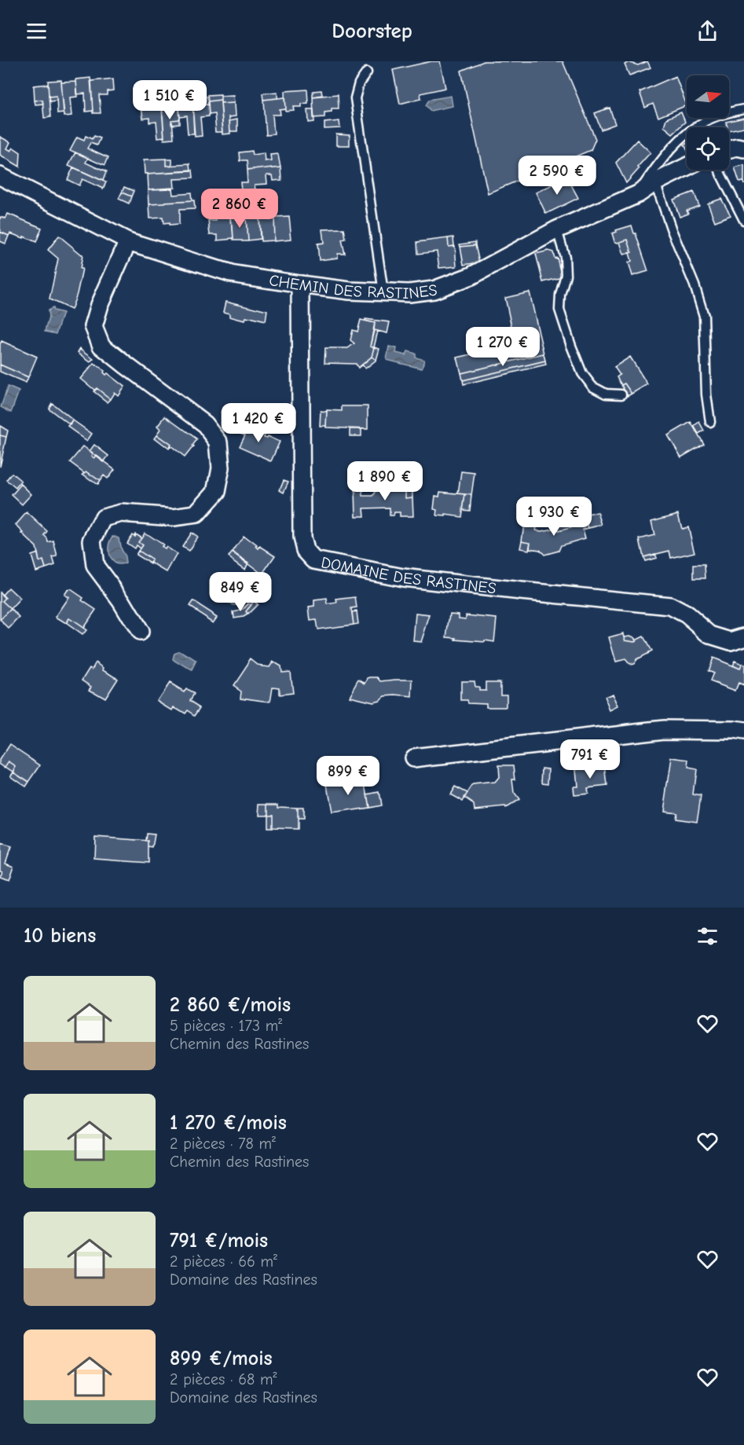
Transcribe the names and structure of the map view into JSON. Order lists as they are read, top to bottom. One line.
{"streets":{"street":["CHEMIN DES RASTINES","DOMAINE DES RASTINES"]},"crossings":[["CHEMIN DES RASTINES","DOMAINE DES RASTINES"]],"north":"right","page":{"header":"Doorstep","price":["1 510 €","2 590 €","2 860 €","1 270 €","1 420 €","1 890 €","1 930 €","849 €","791 €","899 €"],"heading":"10 biens","list":[{"name":"2 860 €/mois","note":"5 pièces · 173 m² · Chemin des Rastines"},{"name":"1 270 €/mois","note":"2 pièces · 78 m² · Chemin des Rastines"},{"name":"791 €/mois","note":"2 pièces · 66 m² · Domaine des Rastines"},{"name":"899 €/mois","note":"2 pièces · 68 m² · Domaine des Rastines"}]}}
